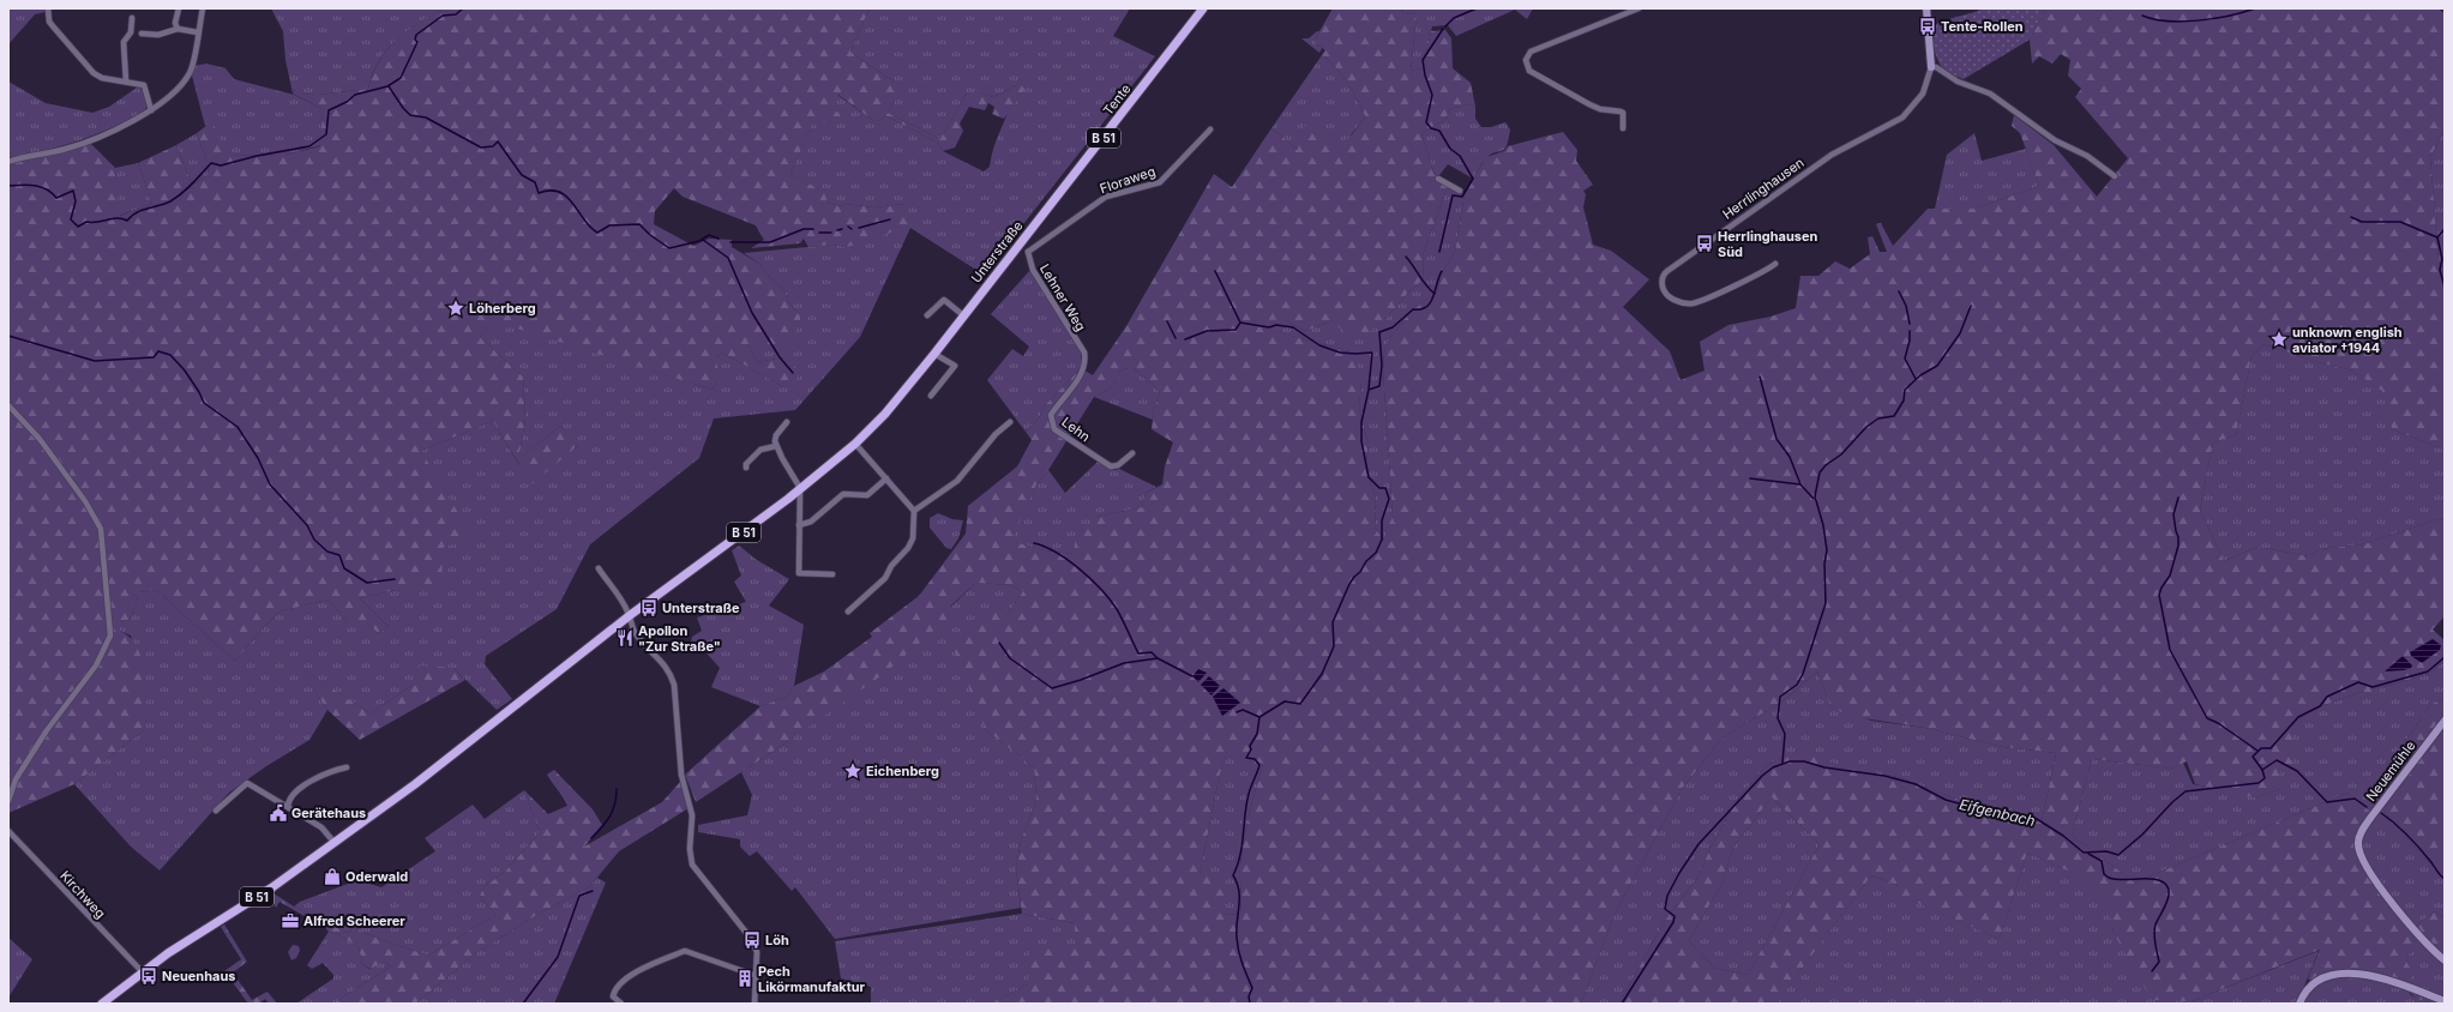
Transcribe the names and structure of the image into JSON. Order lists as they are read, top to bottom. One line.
{"streets":{"main road":["Tente","B 51","Unterstraße"],"street":["Floraweg","Herrlinghausen","Lehner Weg","Lehn","Neuemühle","Kirchweg"]},"crossings":[["Tente","Unterstraße"],["B 51","Unterstraße"],["B 51","Kirchweg"],["Floraweg","Lehner Weg"],["Lehner Weg","Lehn"]],"water":["Eifgenbach"],"places":{"bus stop":["Tente-Rollen","Herrlinghausen Süd","Unterstraße","Löh","Neuenhaus"],"place":["Löherberg","unknown english aviator †1944","Eichenberg"],"restaurant":["Apollon \"Zur Straße\""],"public building":["Gerätehaus"],"shop":["Oderwald"],"office":["Alfred Scheerer"],"building":["Pech Likörmanufaktur"]}}
